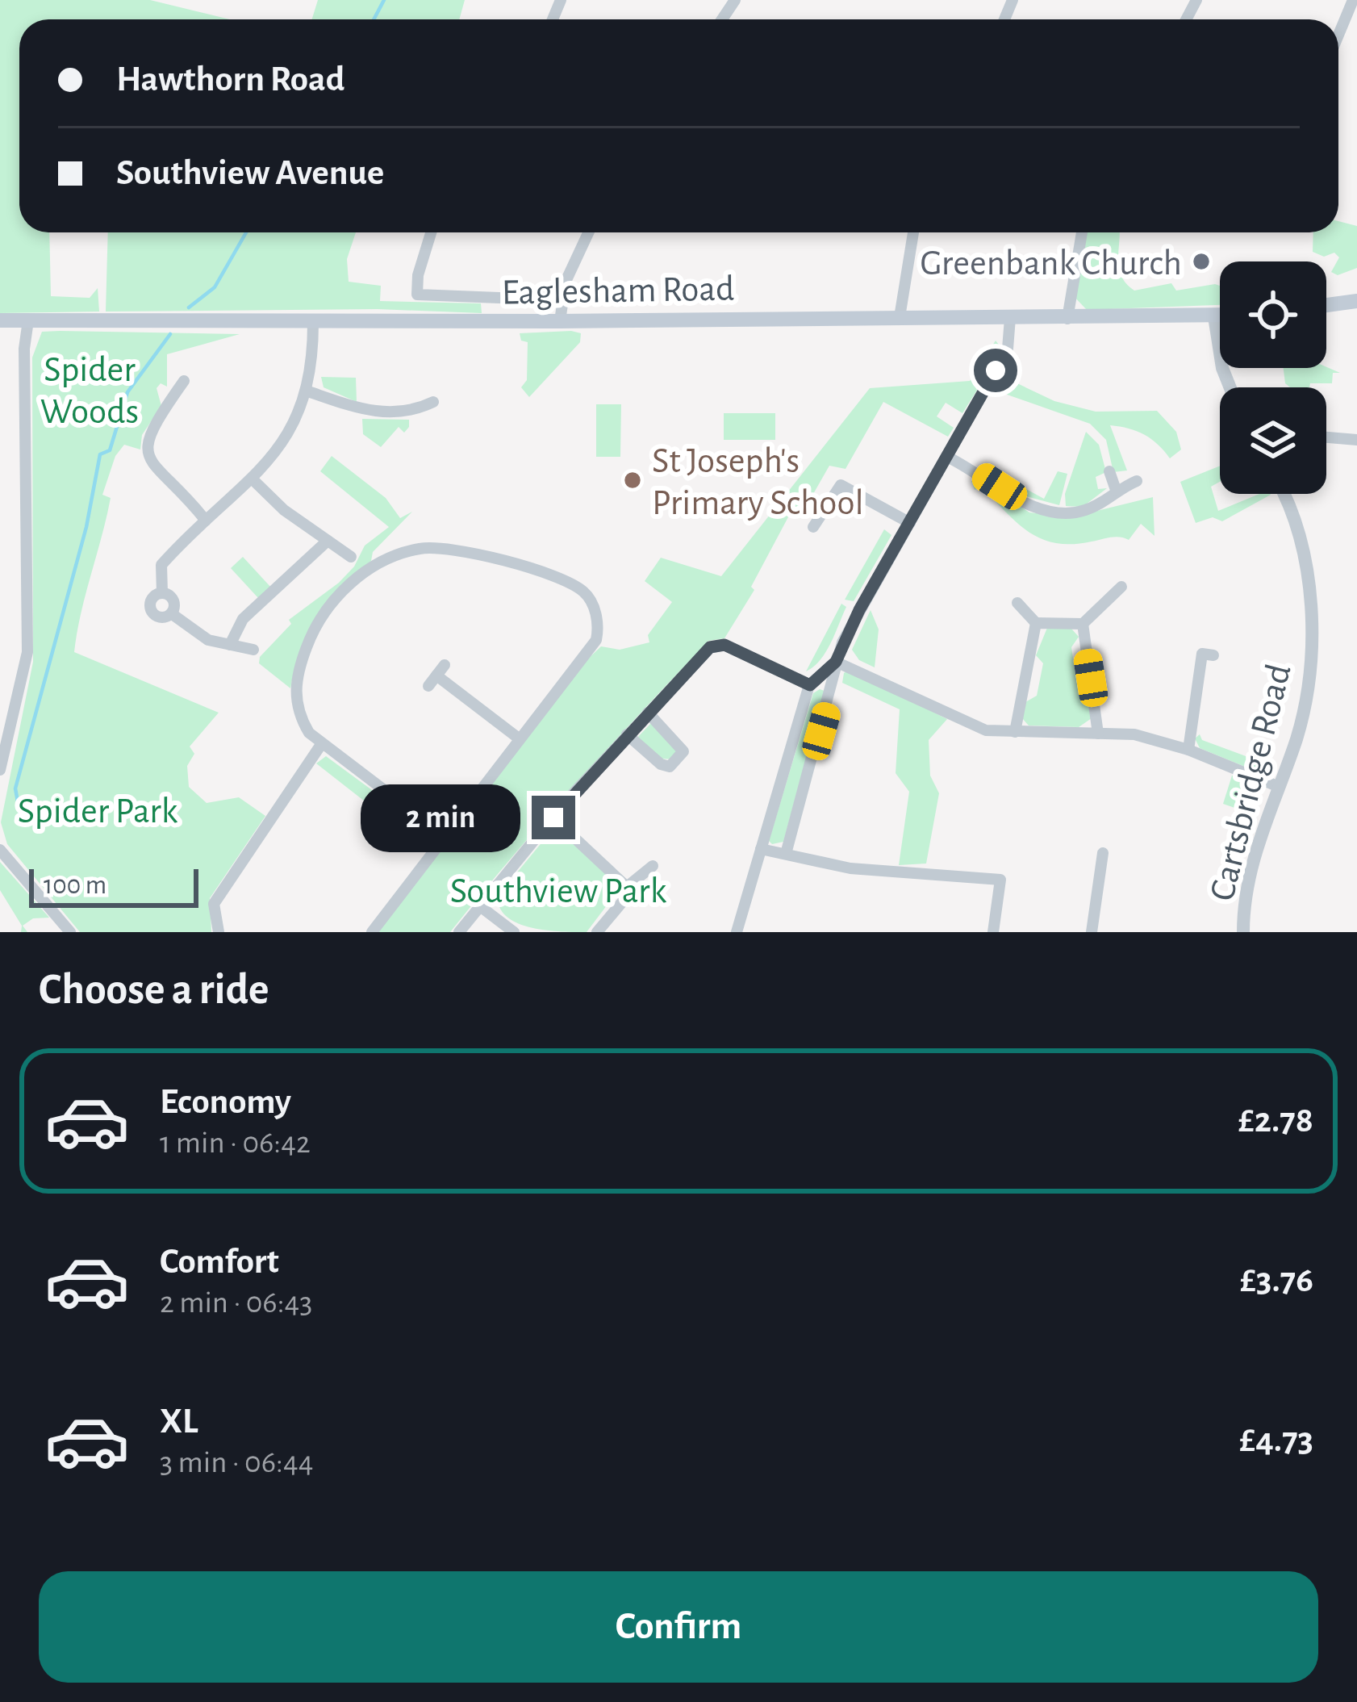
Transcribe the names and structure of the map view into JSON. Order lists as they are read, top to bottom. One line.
{"streets":{"main road":["Eaglesham Road"],"street":["Cartsbridge Road"]},"parks":["Spider Woods","Spider Park","Southview Park"],"places":["Greenbank Church","St Joseph's Primary School"],"scale_bar":"100 m","page":{"banner":["Hawthorn Road","Southview Avenue"],"bubble":"2 min","scale":"100 m","heading":"Choose a ride","list":[{"name":"Economy","note":"1 min · 06:42","value":"£2.78"},{"name":"Comfort","note":"2 min · 06:43","value":"£3.76"},{"name":"XL","note":"3 min · 06:44","value":"£4.73"}],"buttons":"Confirm"}}
